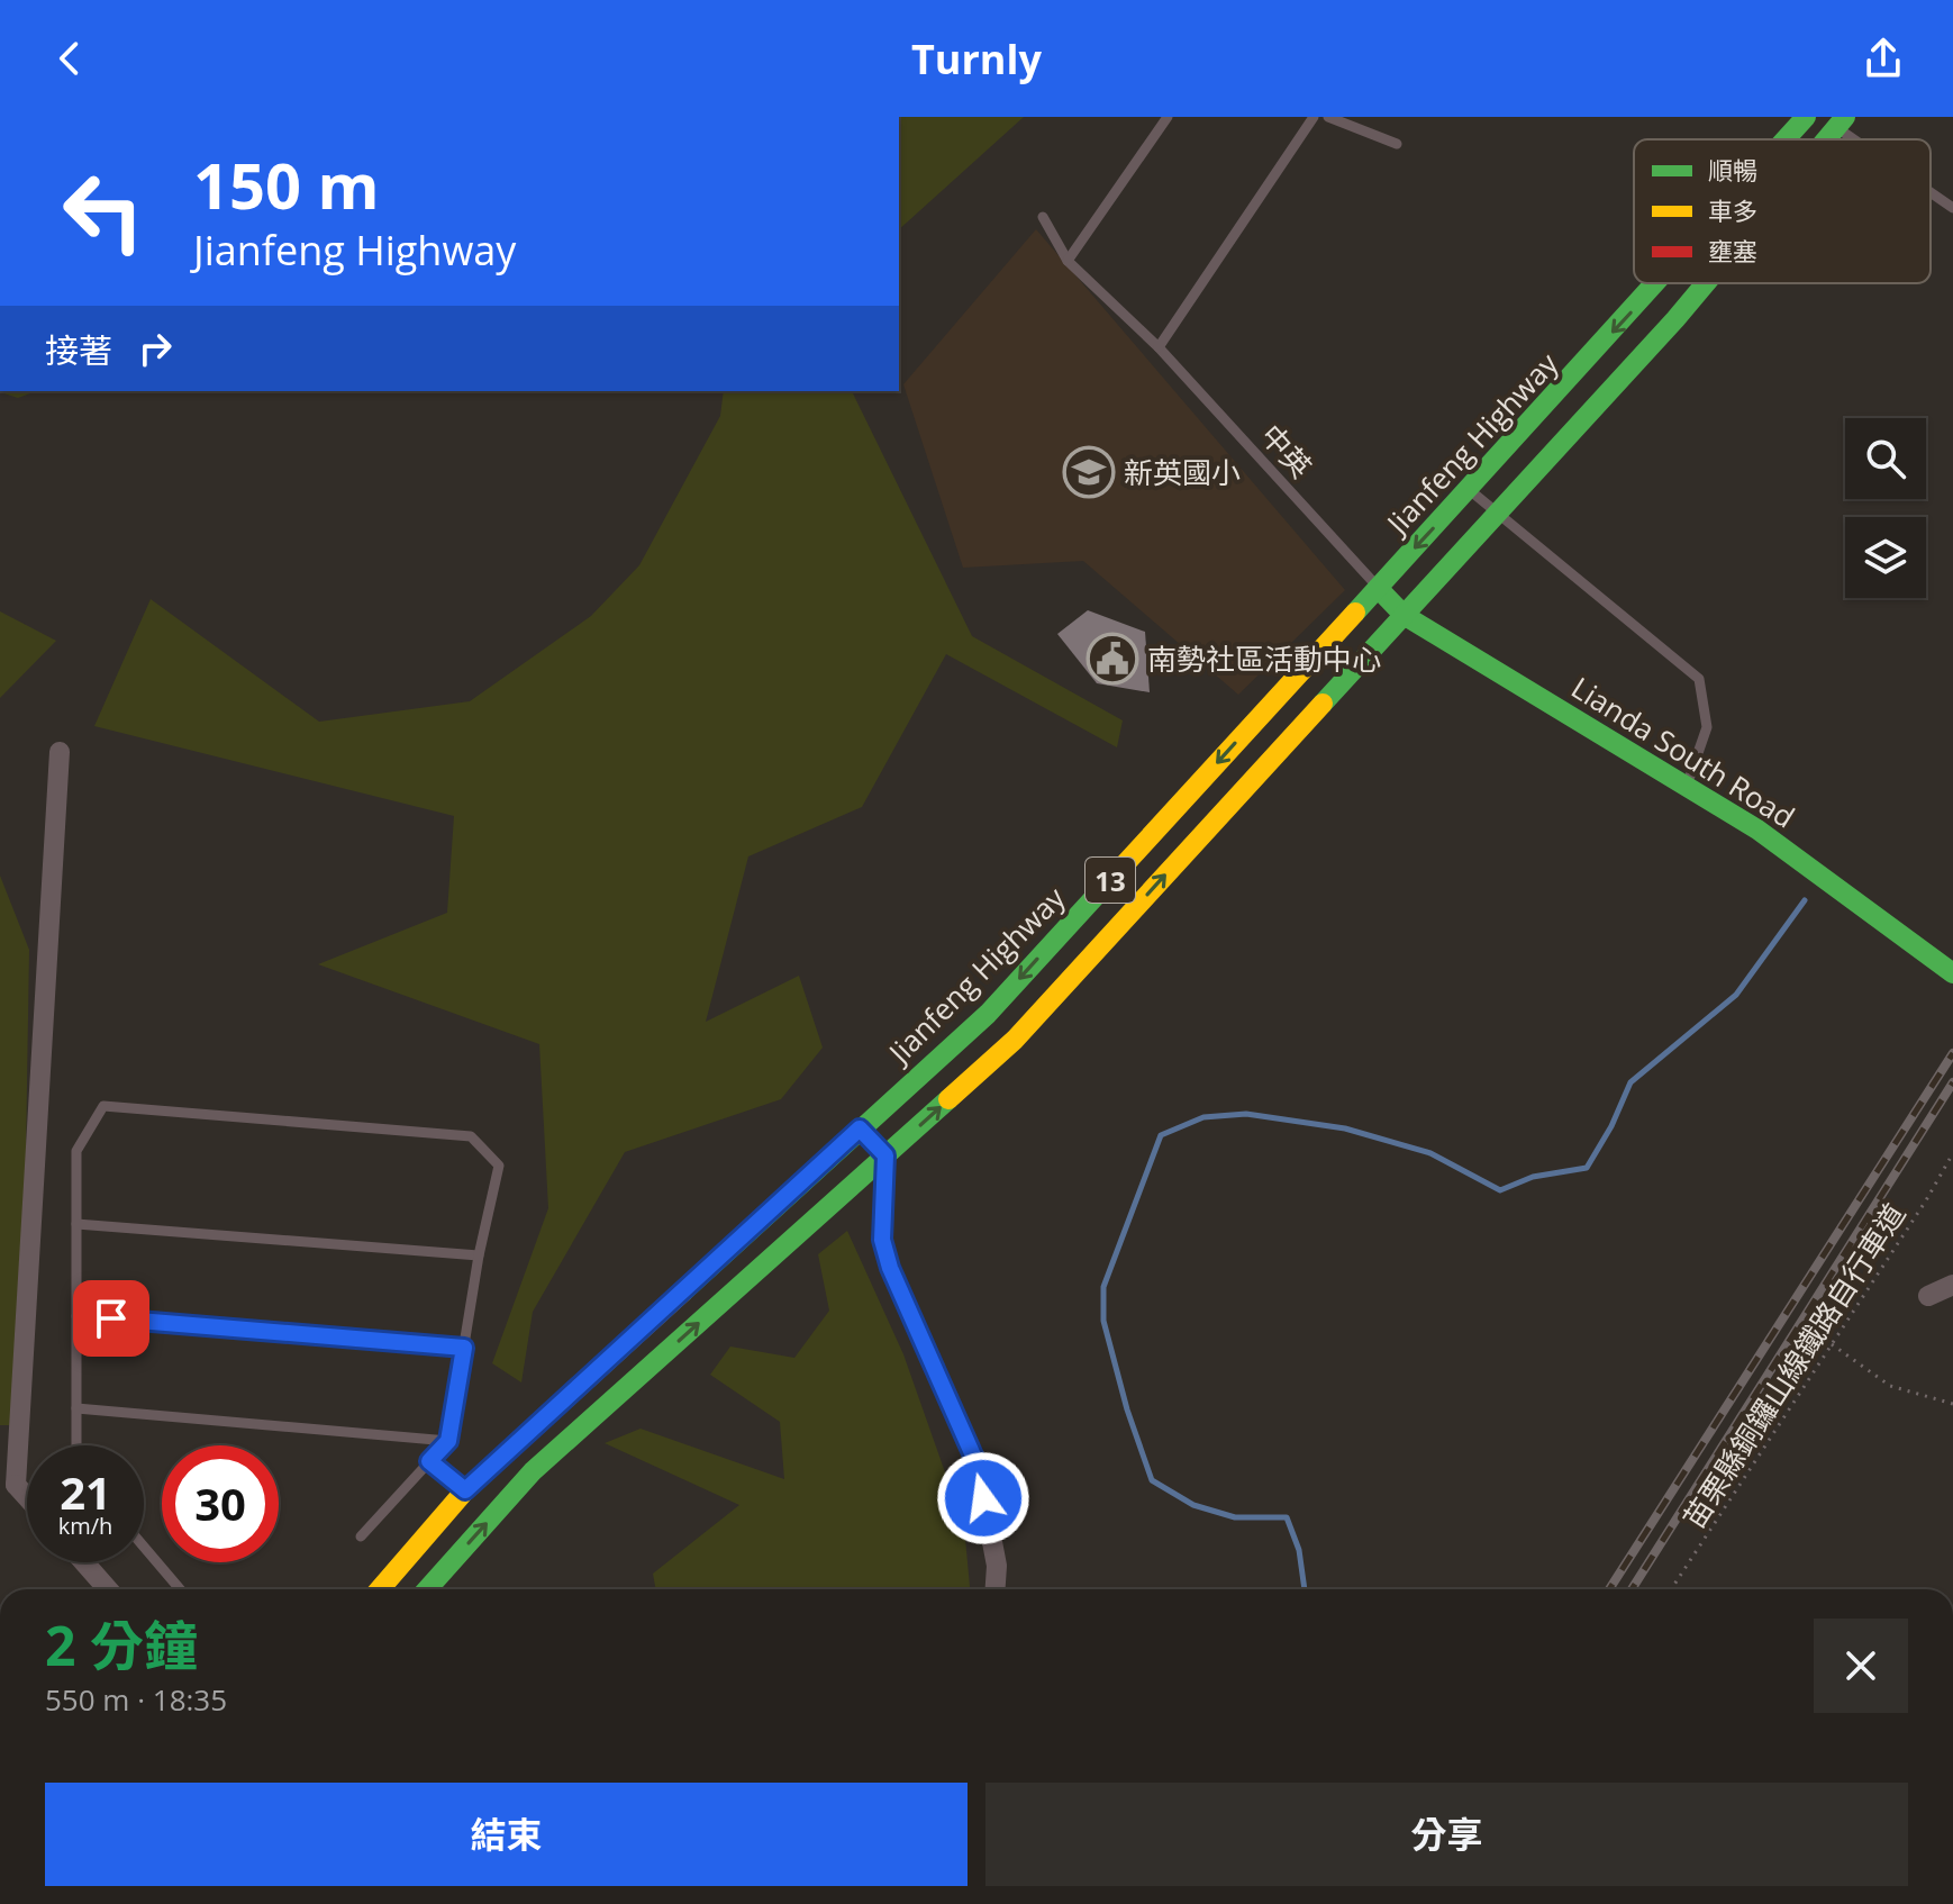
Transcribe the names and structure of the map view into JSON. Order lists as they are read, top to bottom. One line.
{"streets":{"main road":["Jianfeng Highway","Lianda South Road","13"],"lane":["中英"],"path":["苗栗縣銅鑼山線鐵路自行車道"]},"crossings":[["Jianfeng Highway","中英"],["Jianfeng Highway","Lianda South Road"],["中英","Lianda South Road"],["Lianda South Road","13"]],"places":{"school or university":["新英國小"],"public building":["南勢社區活動中心"]},"legend":["順暢","車多","壅塞"],"page":{"header":"Turnly","turn":["150 m","Jianfeng Highway"],"then":"接著","speed":"21 km/h","limit":"30","heading":["2 分鐘","550 m · 18:35"],"buttons":["結束","分享"]}}
